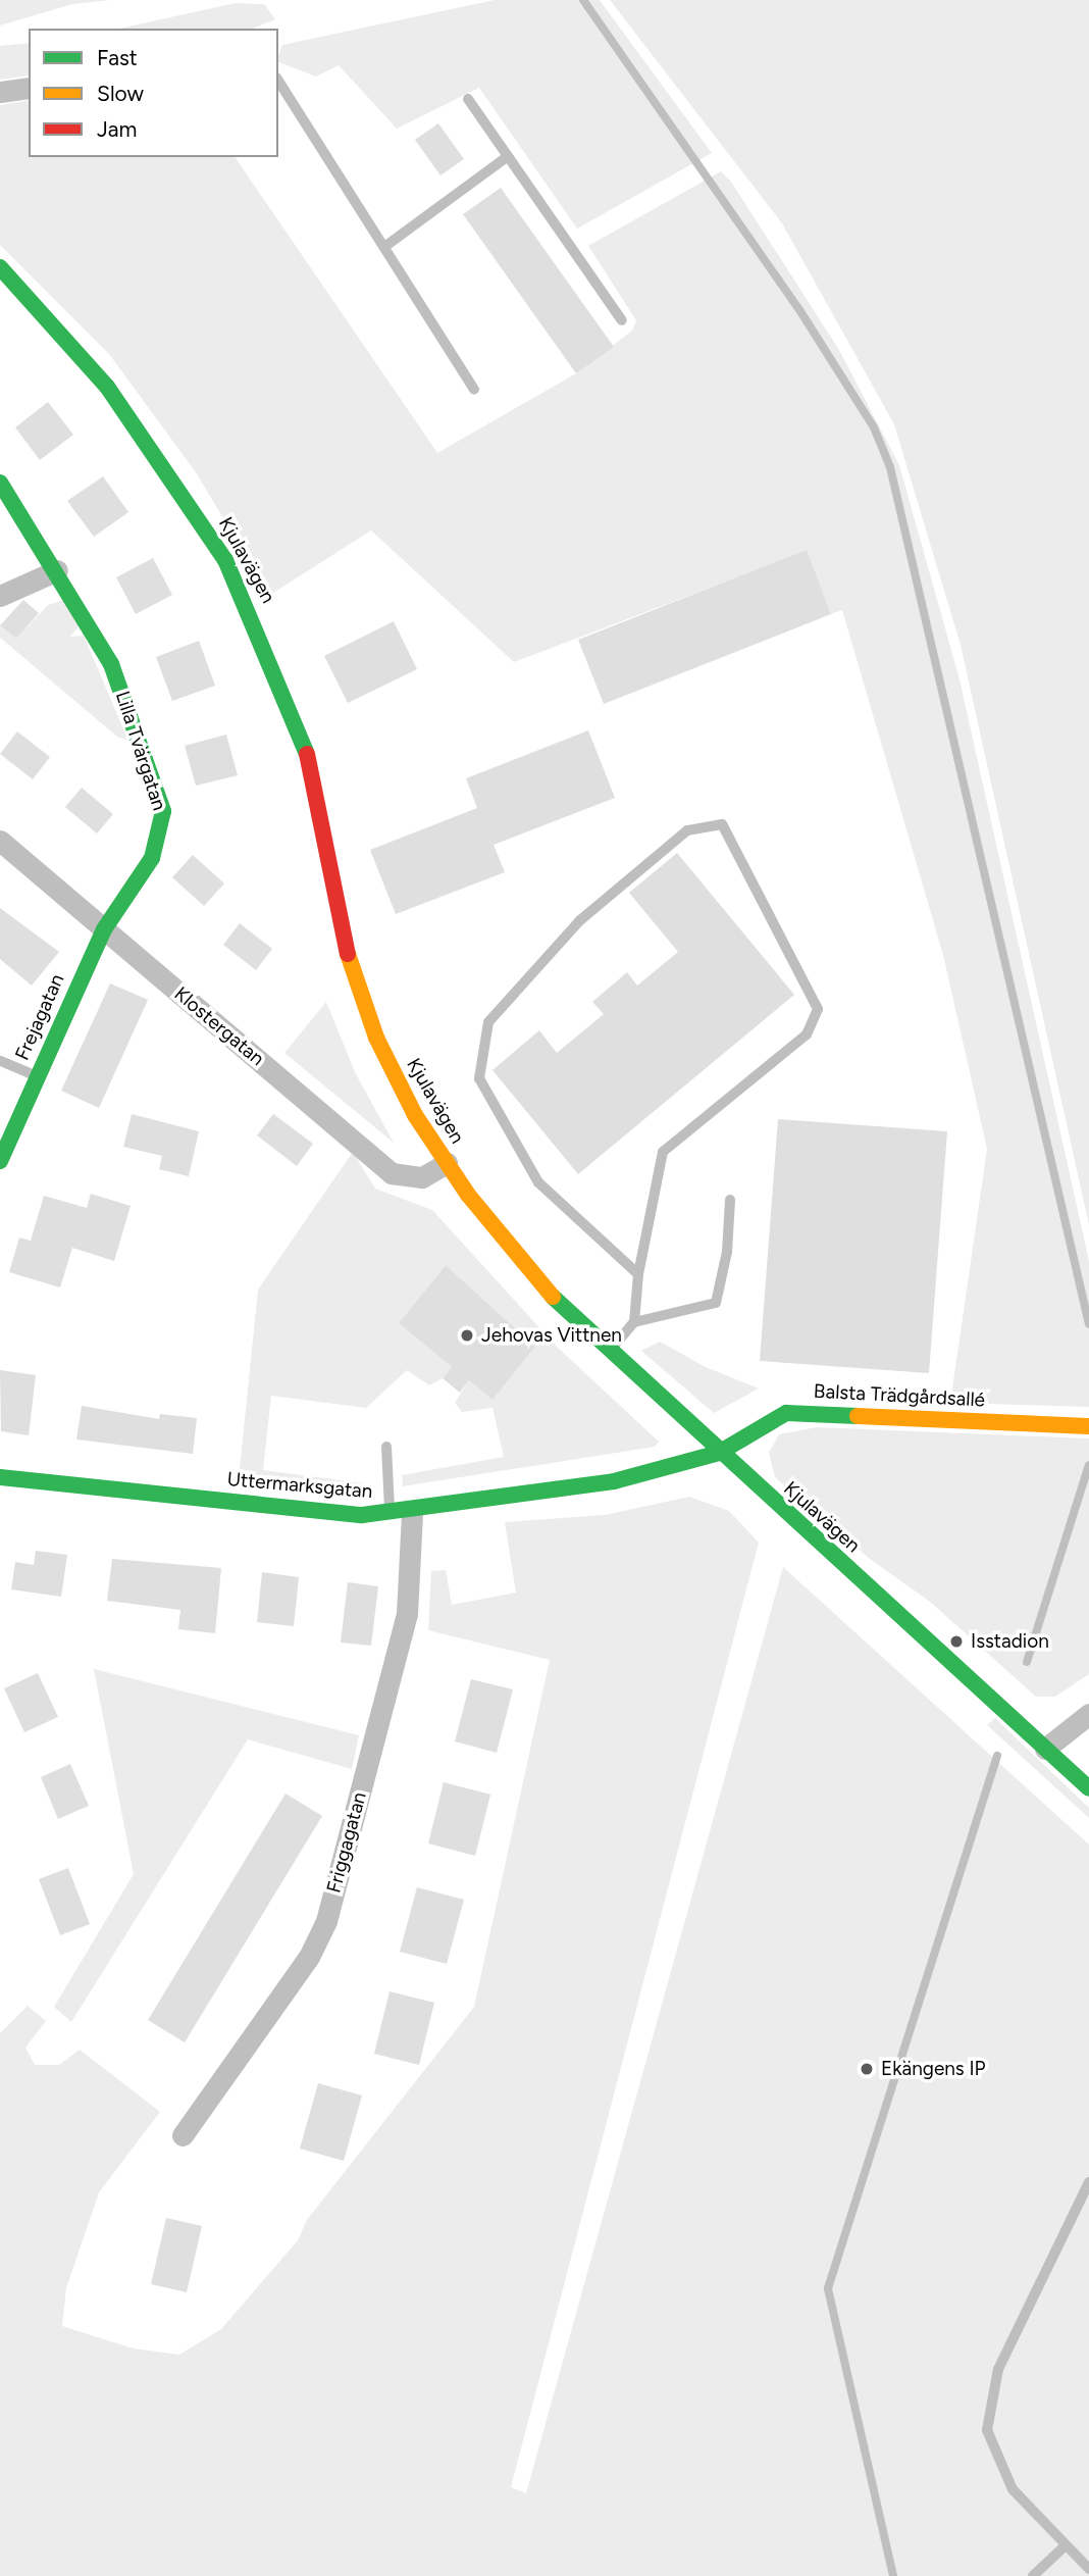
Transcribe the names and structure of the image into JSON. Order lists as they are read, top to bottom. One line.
{"streets":{"street":["Kjulavägen","Lilla Tvärgatan","Frejagatan","Klostergatan","Balsta Trädgårdsallé","Uttermarksgatan","Friggagatan"]},"crossings":[["Kjulavägen","Klostergatan"],["Kjulavägen","Balsta Trädgårdsallé"],["Kjulavägen","Uttermarksgatan"],["Lilla Tvärgatan","Frejagatan"],["Lilla Tvärgatan","Klostergatan"],["Frejagatan","Klostergatan"],["Balsta Trädgårdsallé","Uttermarksgatan"],["Uttermarksgatan","Friggagatan"]],"places":["Jehovas Vittnen","Isstadion","Ekängens IP"],"legend":["Fast","Slow","Jam"]}
